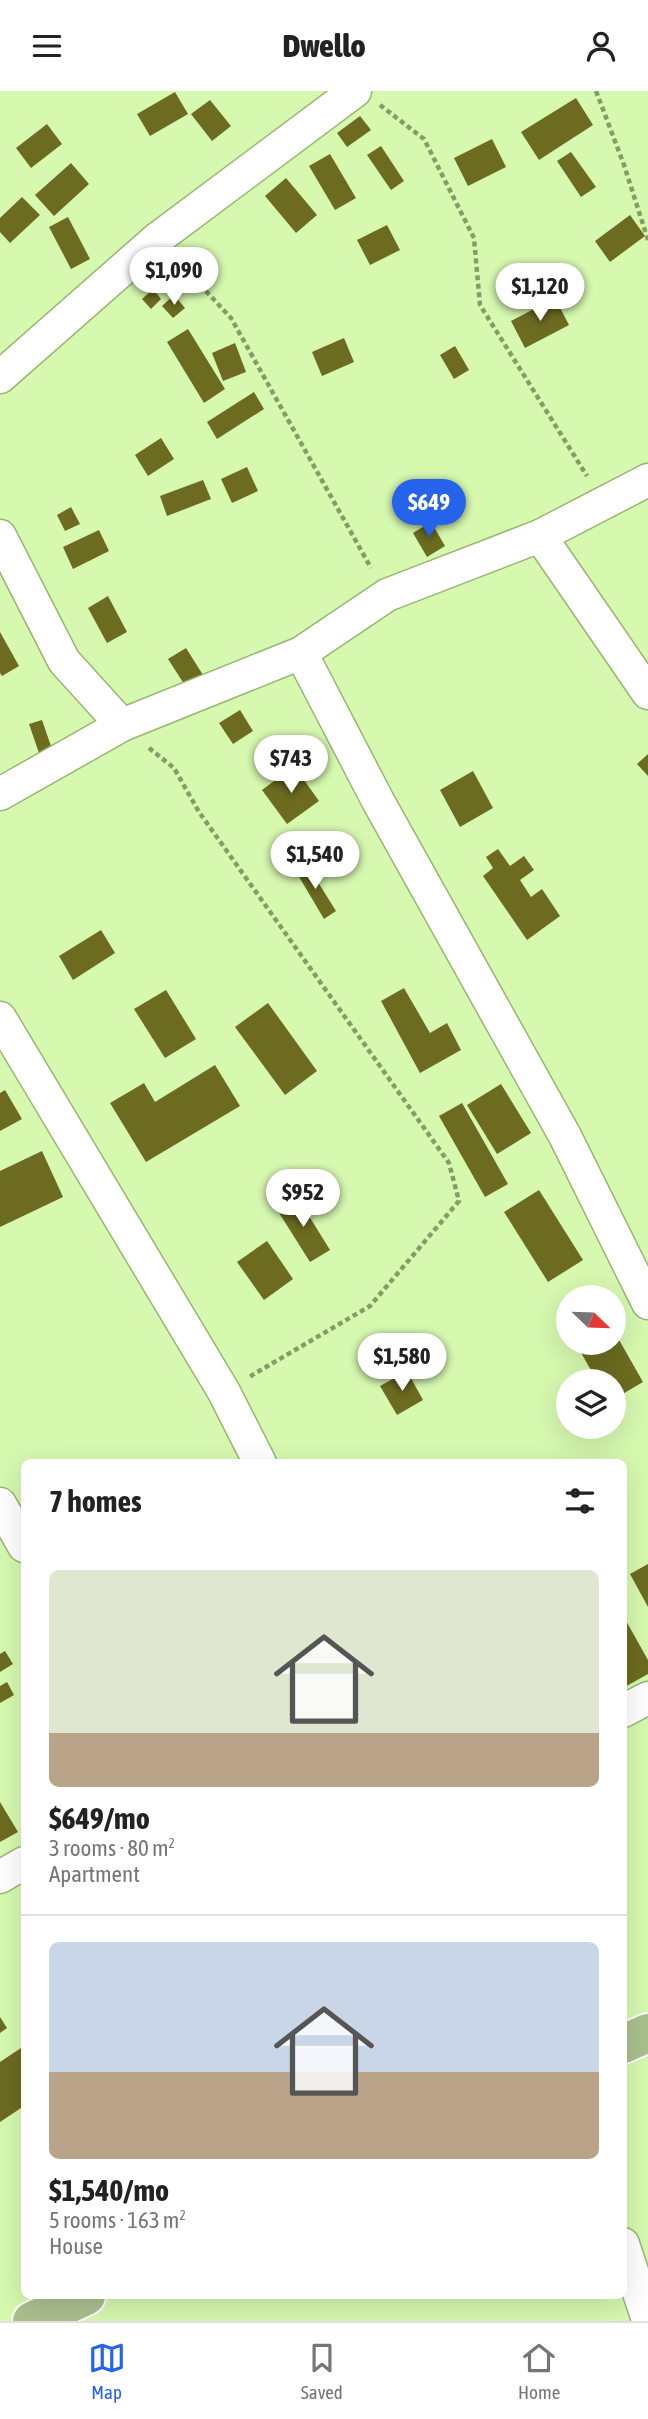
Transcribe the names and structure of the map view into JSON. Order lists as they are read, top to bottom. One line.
{"north":"bottom right","page":{"header":"Dwello","price":["$1,090","$1,120","$649","$743","$1,540","$952","$1,580"],"heading":"7 homes","list":[{"name":"$649/mo","note":"3 rooms · 80 m² · Apartment"},{"name":"$1,540/mo","note":"5 rooms · 163 m² · House"}],"tabs":["Map","Saved","Home"]}}
